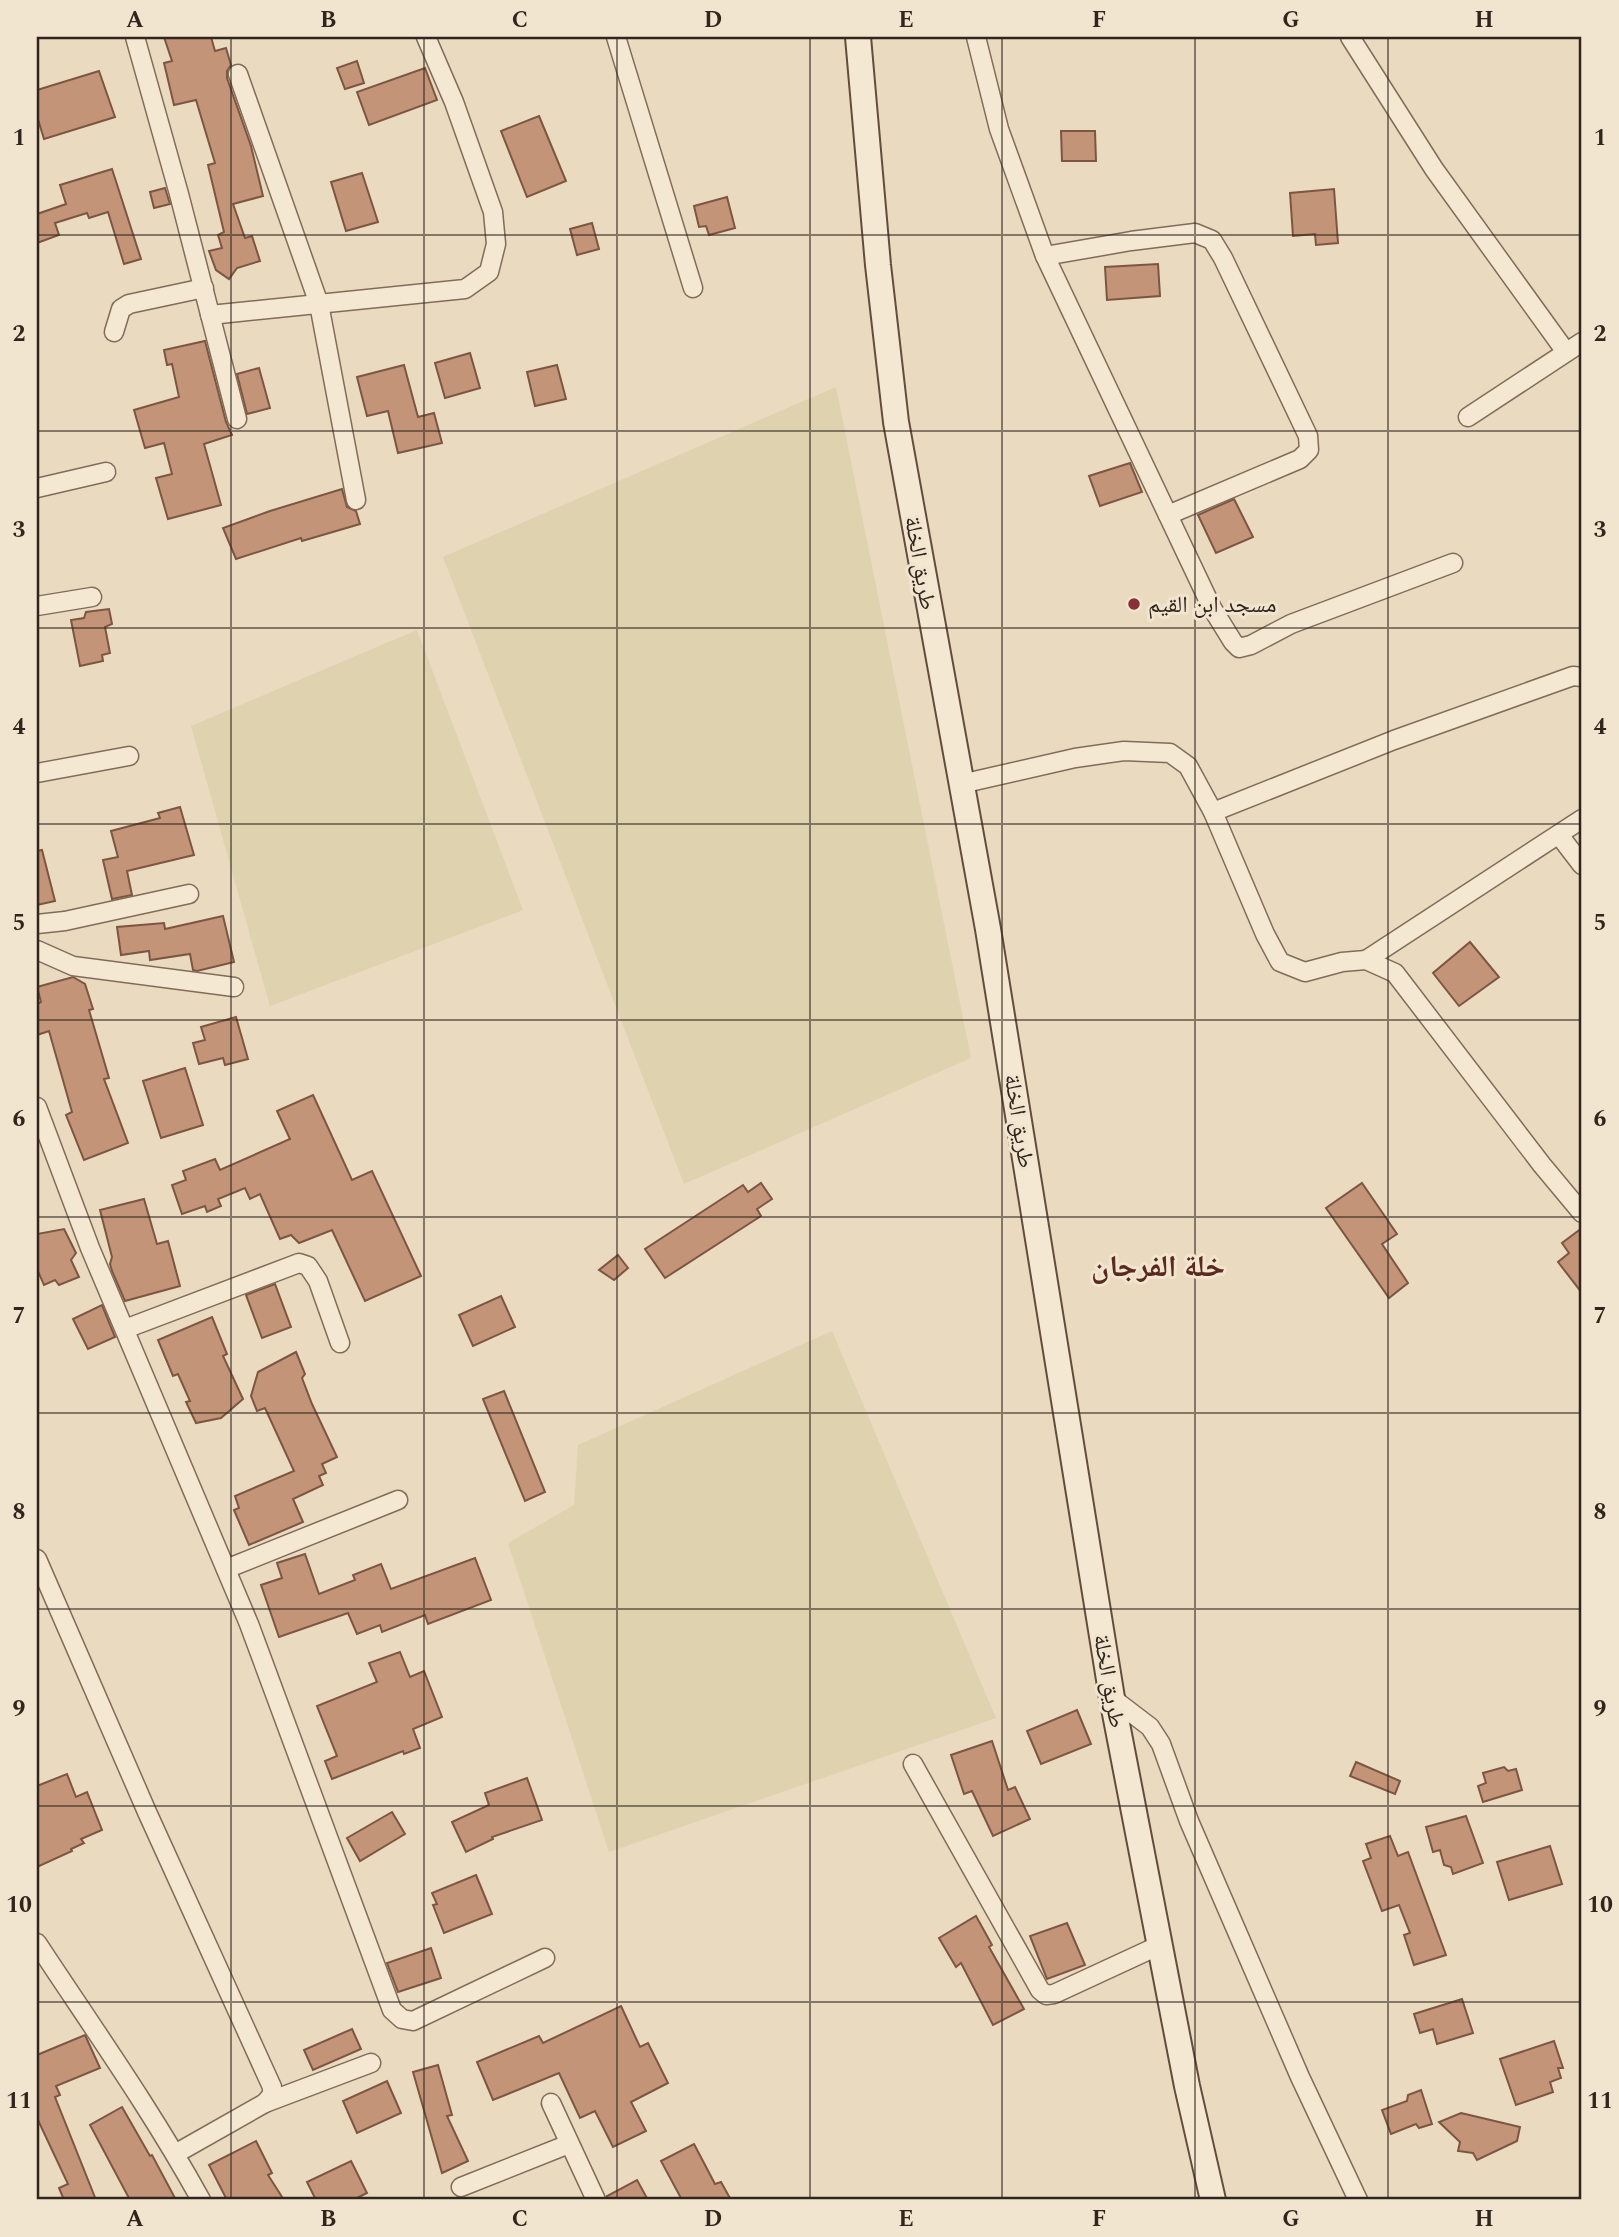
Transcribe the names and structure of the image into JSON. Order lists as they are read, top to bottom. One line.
{"streets":{"street":["طريق الخلة"]},"districts":["خلة الفرجان"],"places":["مسجد ابن القيم"],"grid":{"columns":["A","B","C","D","E","F","G","H"],"rows":["1","2","3","4","5","6","7","8","9","10","11"]}}
